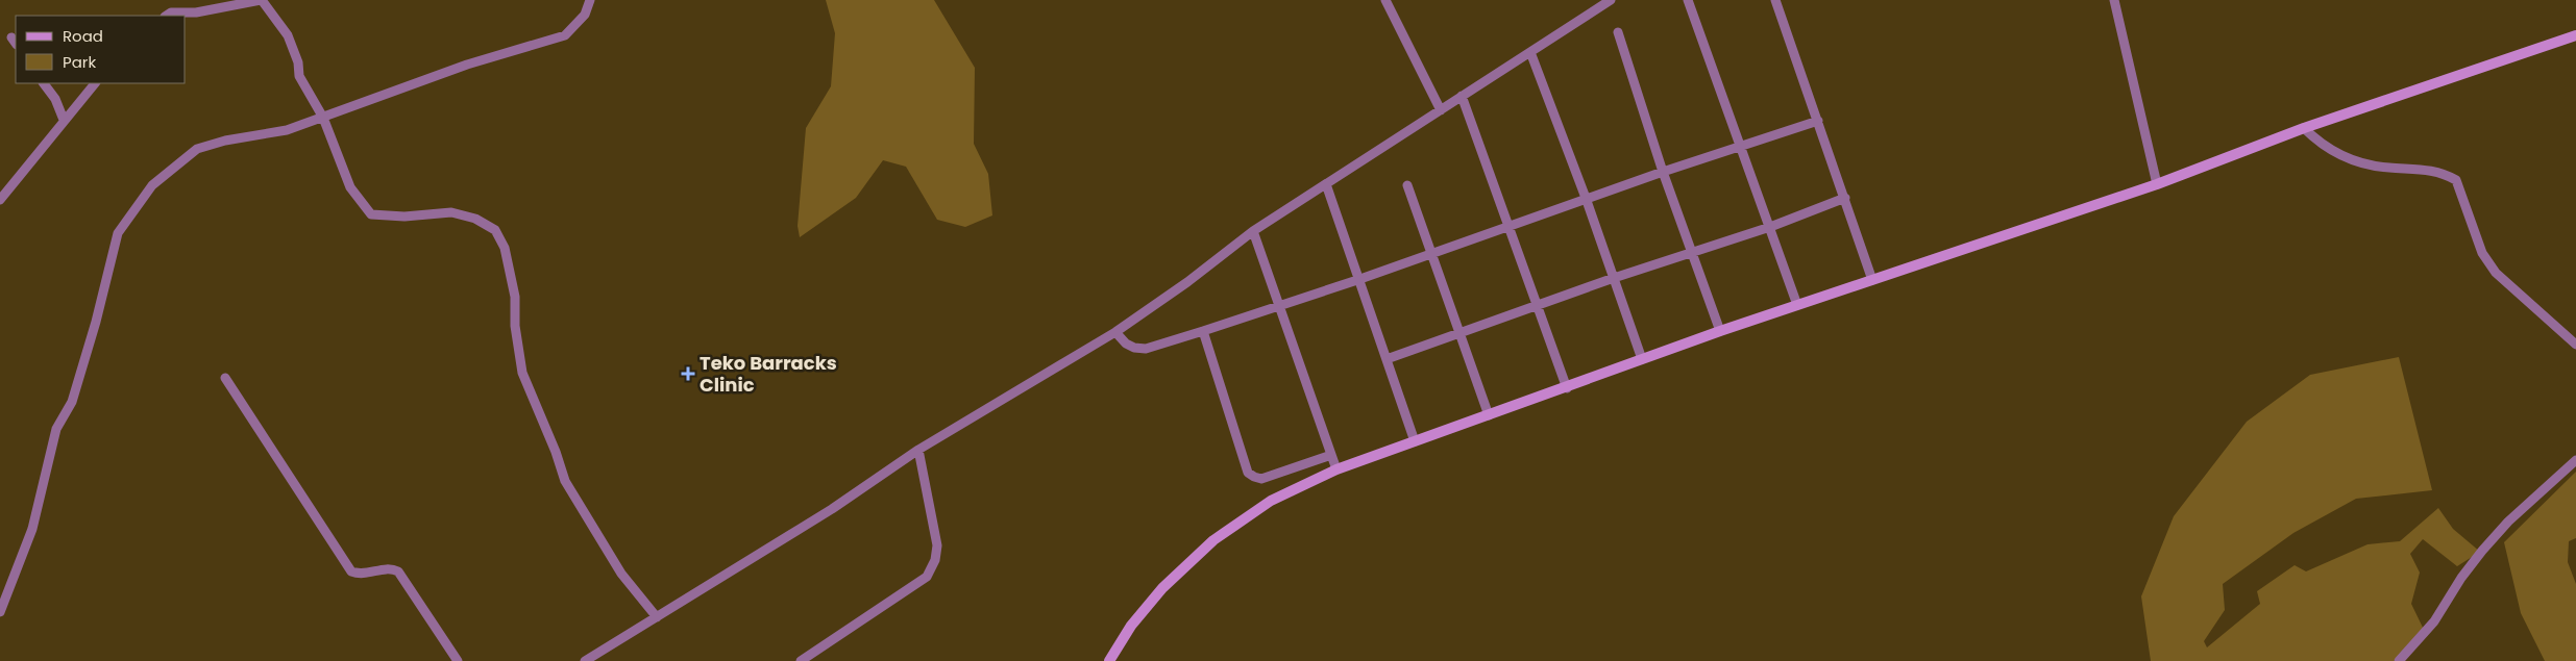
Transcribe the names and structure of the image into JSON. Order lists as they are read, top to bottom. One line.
{"places":{"health":["Teko Barracks Clinic"]},"legend":["Road","Park"]}
